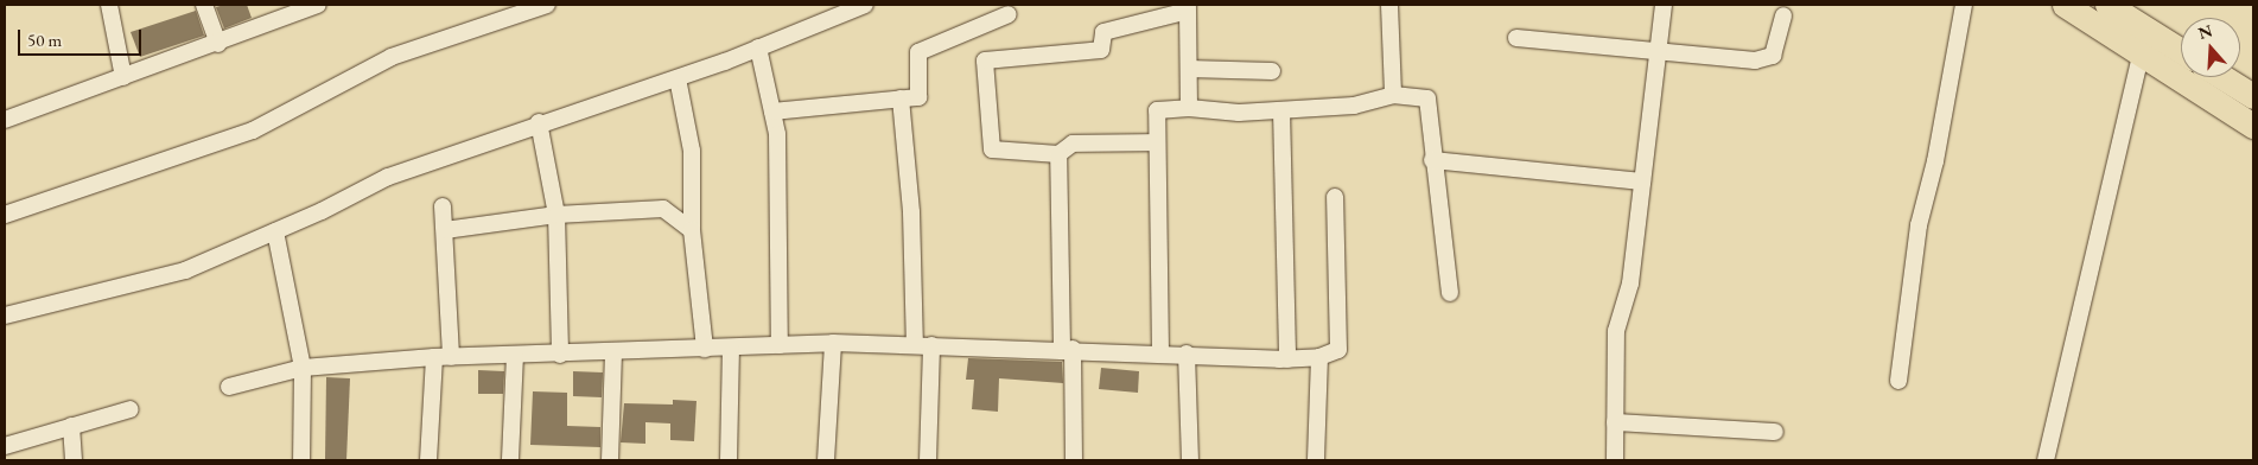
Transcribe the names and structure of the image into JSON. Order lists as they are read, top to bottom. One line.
{"scale_bar":"50 m","north":"top"}
